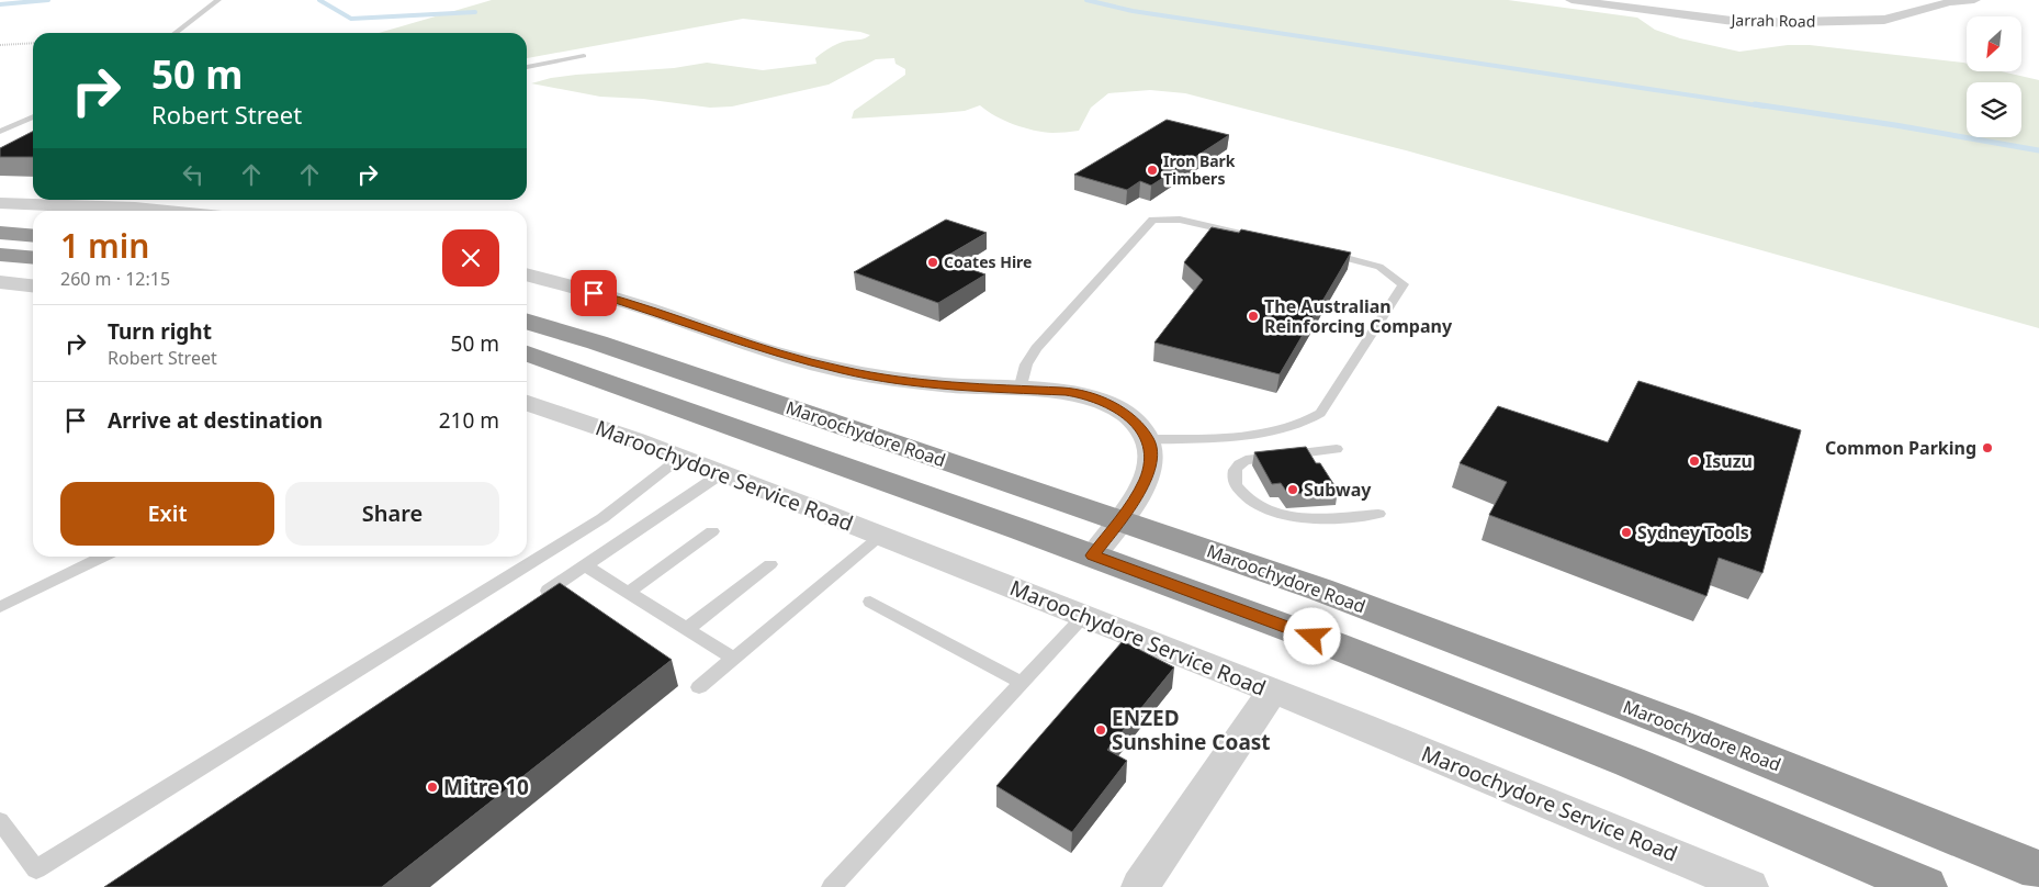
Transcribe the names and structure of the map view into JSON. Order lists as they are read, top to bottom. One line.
{"streets":{"highway":["Maroochydore Road"],"street":["Jarrah Road","Maroochydore Service Road"]},"places":["Iron Bark Timbers","Coates Hire","The Australian Reinforcing Company","Common Parking","Isuzu","Subway","Sydney Tools","ENZED Sunshine Coast","Mitre 10"],"north":"bottom left","page":{"turn":["50 m","Robert Street"],"heading":["1 min","260 m · 12:15"],"list":[{"name":"Turn right","note":"Robert Street","value":"50 m"},{"name":"Arrive at destination","value":"210 m"}],"buttons":["Exit","Share"]}}
